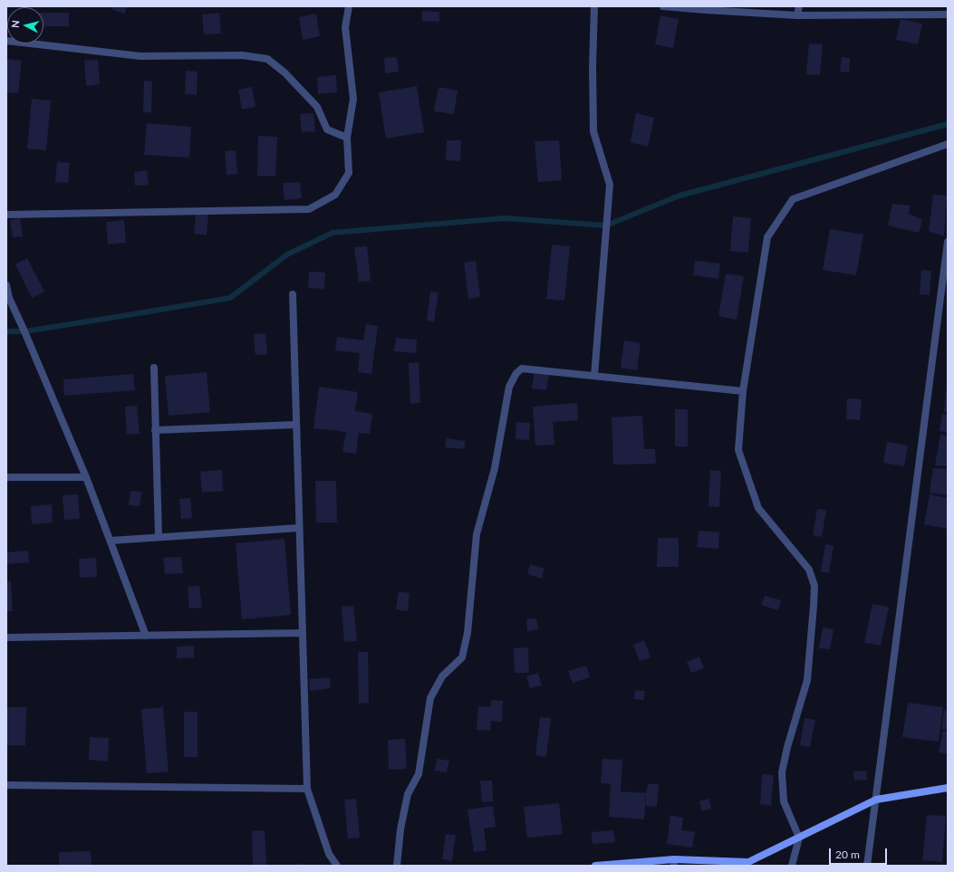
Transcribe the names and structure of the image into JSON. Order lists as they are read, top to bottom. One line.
{"scale_bar":"20 m","north":"left"}
